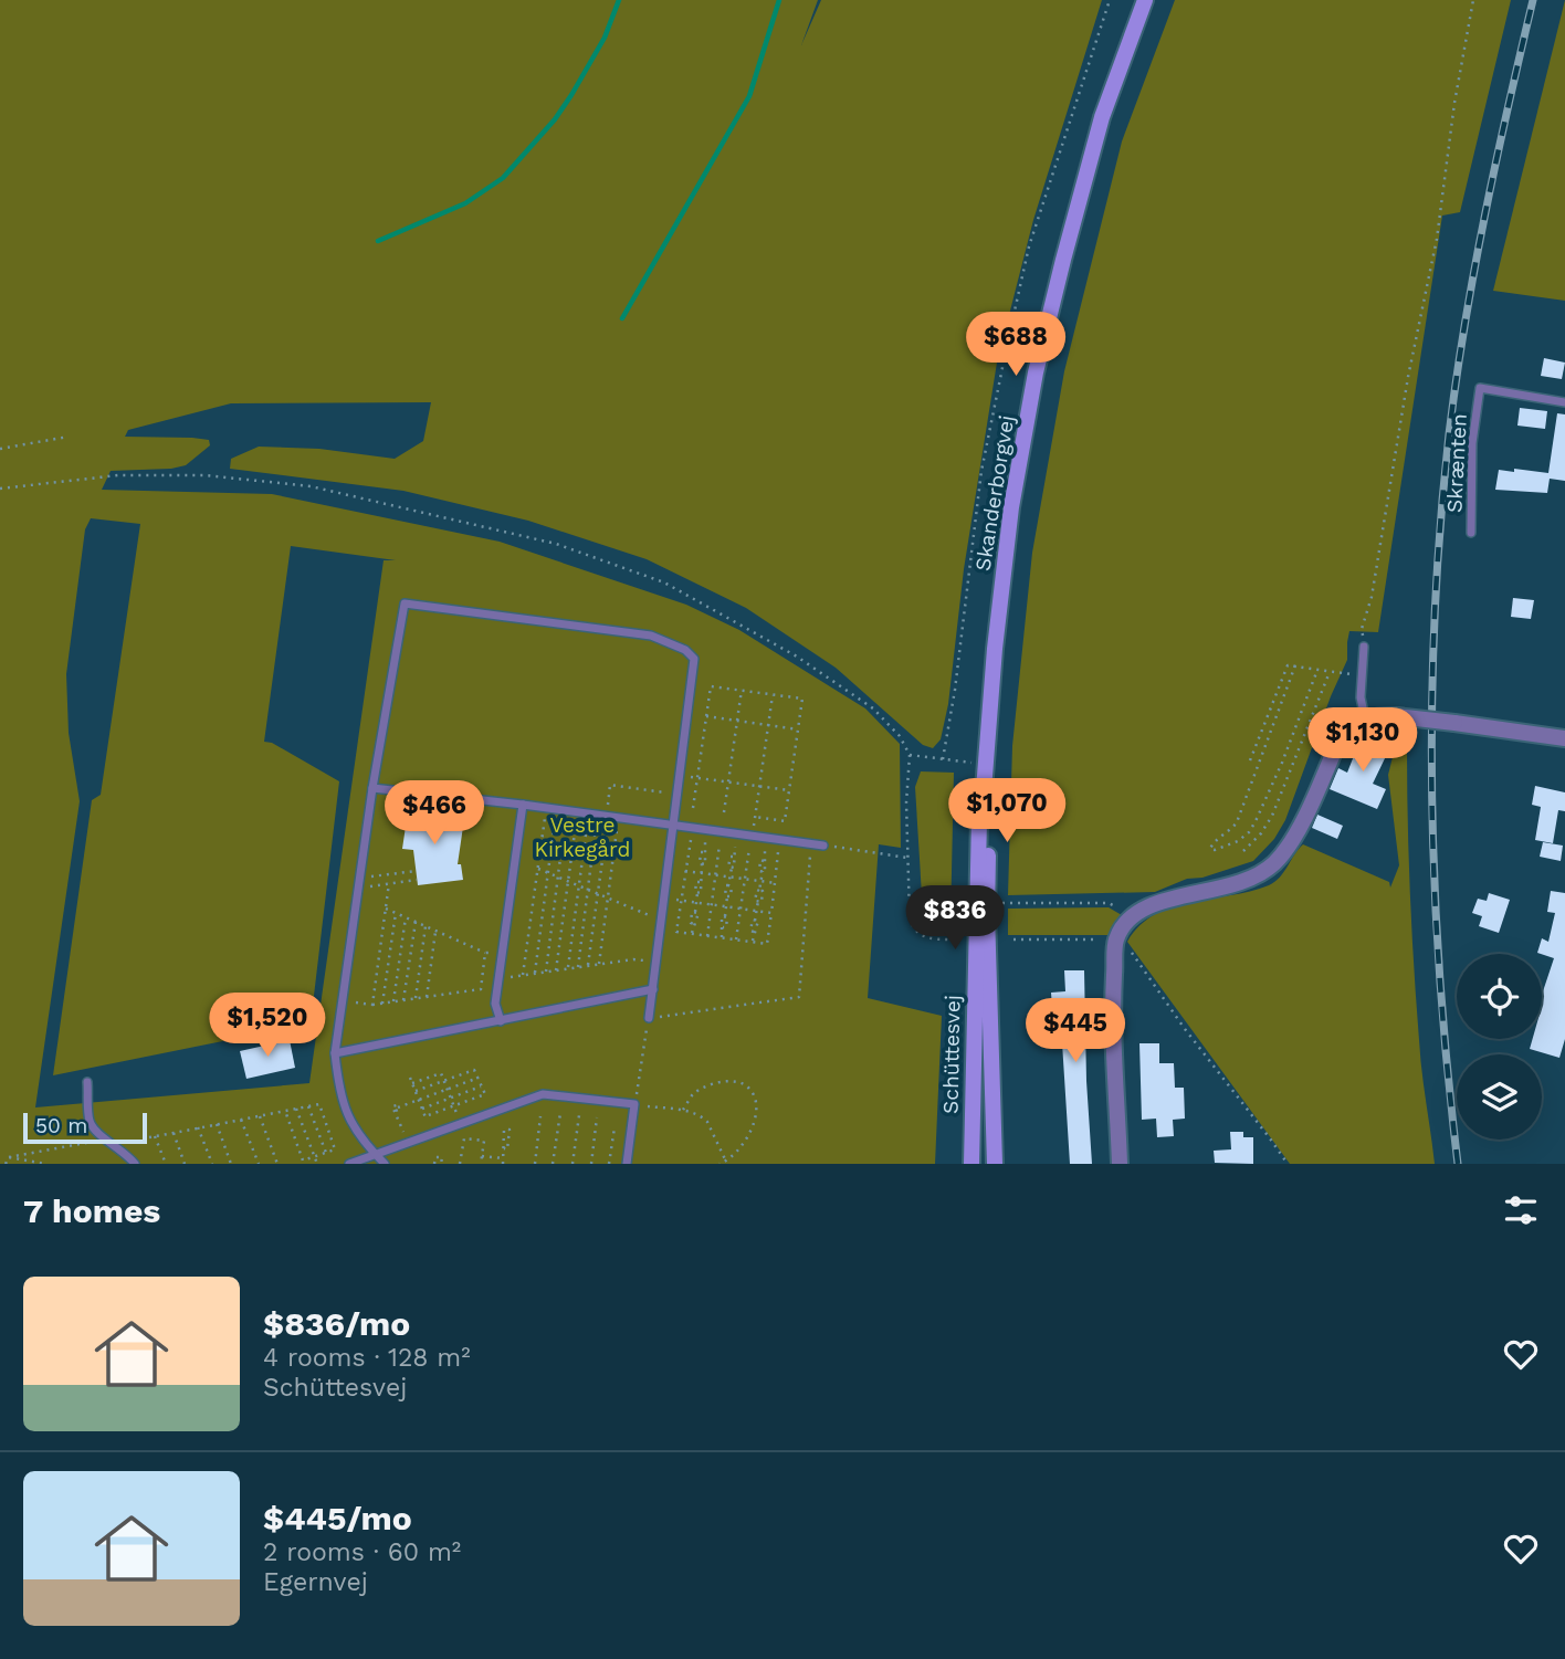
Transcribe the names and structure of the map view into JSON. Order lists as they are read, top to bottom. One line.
{"streets":{"main road":["Skanderborgvej","Schüttesvej"],"lane":["Skrænten"]},"crossings":[["Skanderborgvej","Schüttesvej"]],"parks":["Vestre Kirkegård"],"scale_bar":"50 m","page":{"price":["$688","$1,130","$1,070","$466","$836","$1,520","$445"],"scale":"50 m","heading":"7 homes","list":[{"name":"$836/mo","note":"4 rooms · 128 m² · Schüttesvej"},{"name":"$445/mo","note":"2 rooms · 60 m² · Egernvej"}]}}
